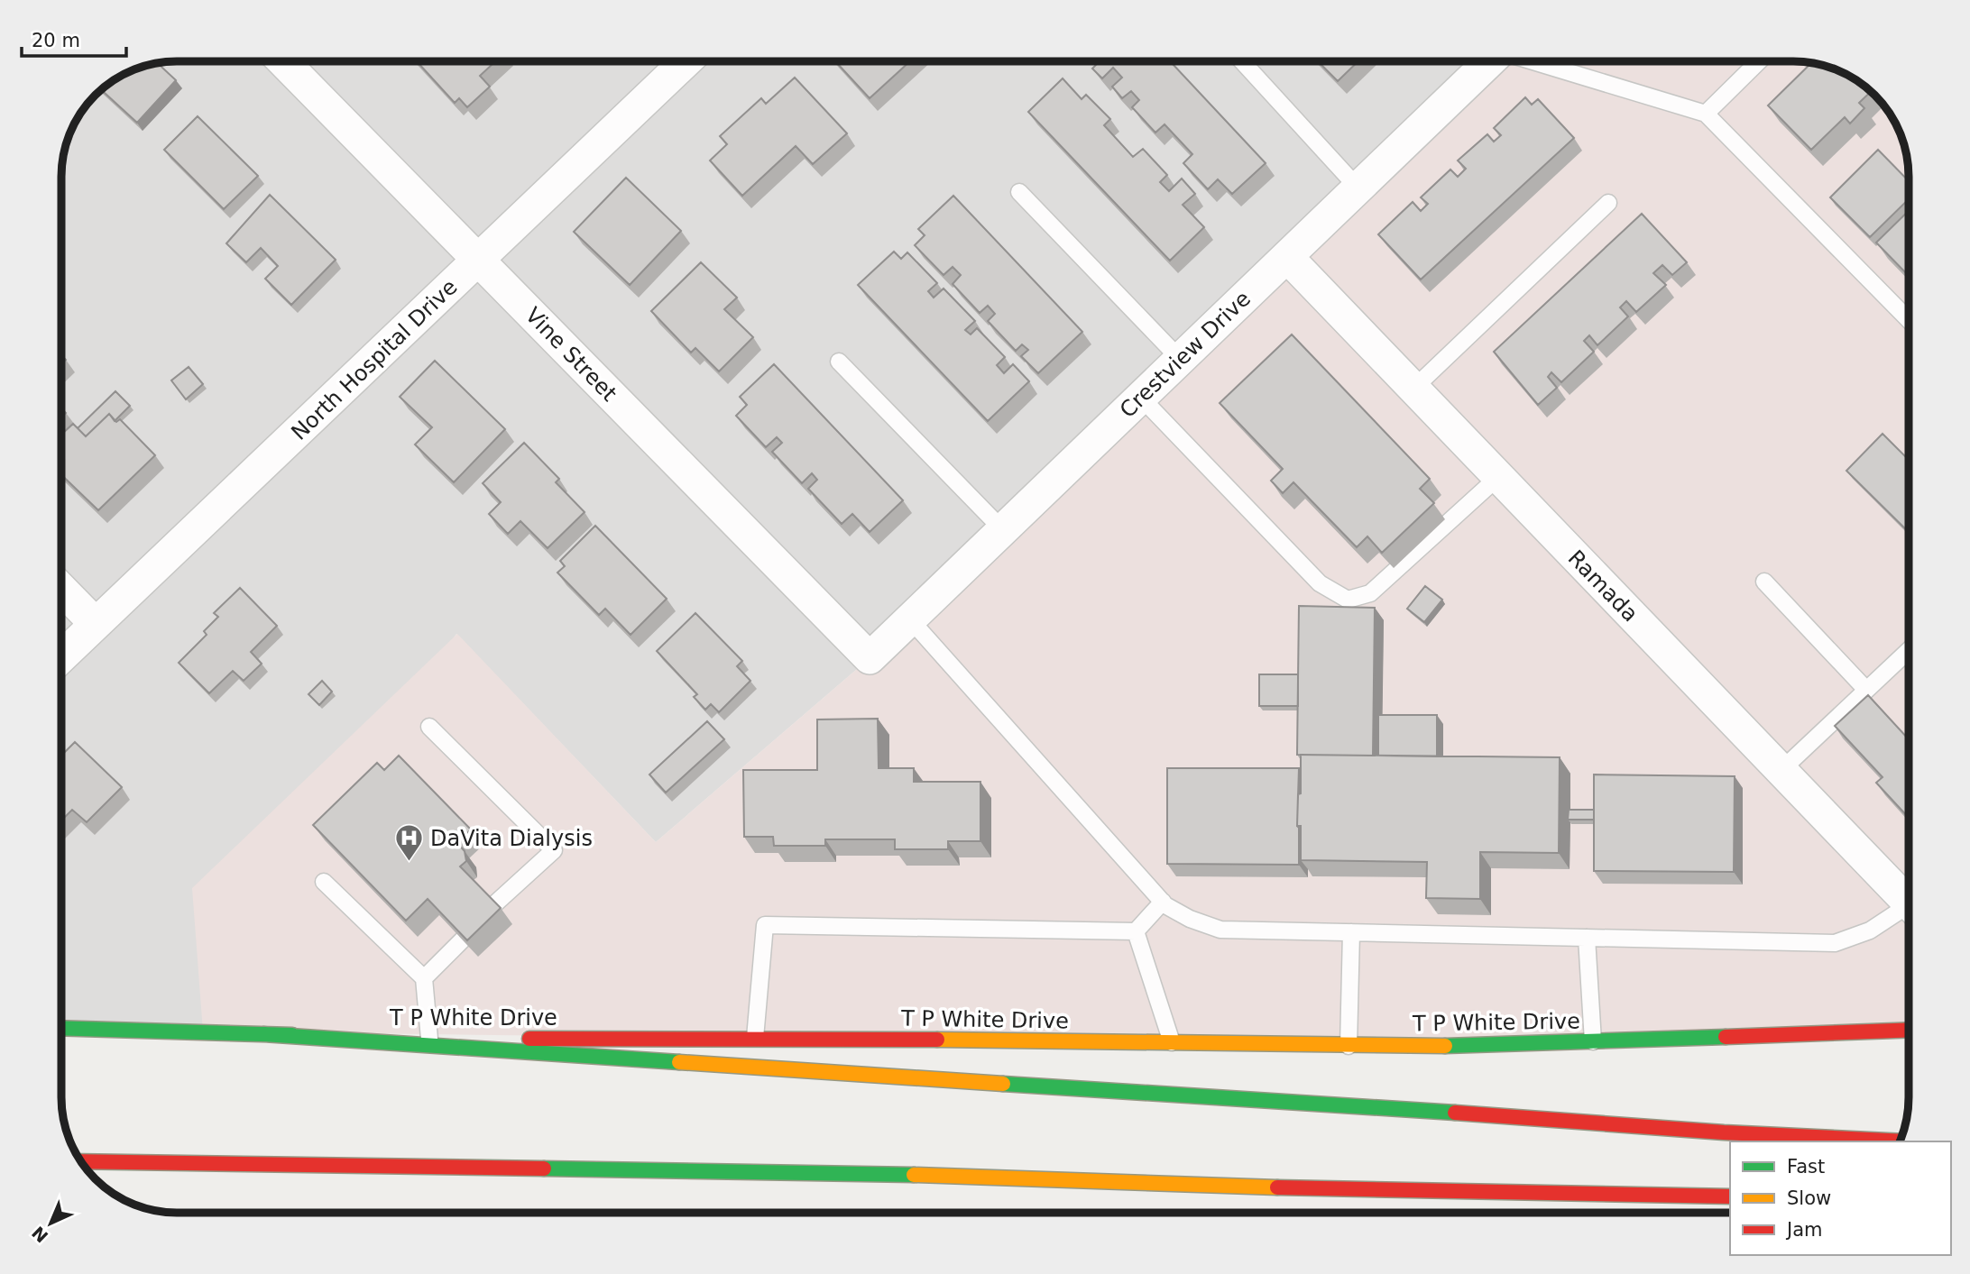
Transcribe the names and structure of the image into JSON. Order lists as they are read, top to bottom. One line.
{"streets":{"main road":["T P White Drive"],"street":["Vine Street","Crestview Drive","North Hospital Drive","Ramada"]},"crossings":[["Vine Street","Crestview Drive"],["Vine Street","North Hospital Drive"],["Crestview Drive","Ramada"]],"places":{"hospital":["DaVita Dialysis"]},"legend":["Fast","Slow","Jam"],"scale_bar":"20 m","north":"bottom left"}
